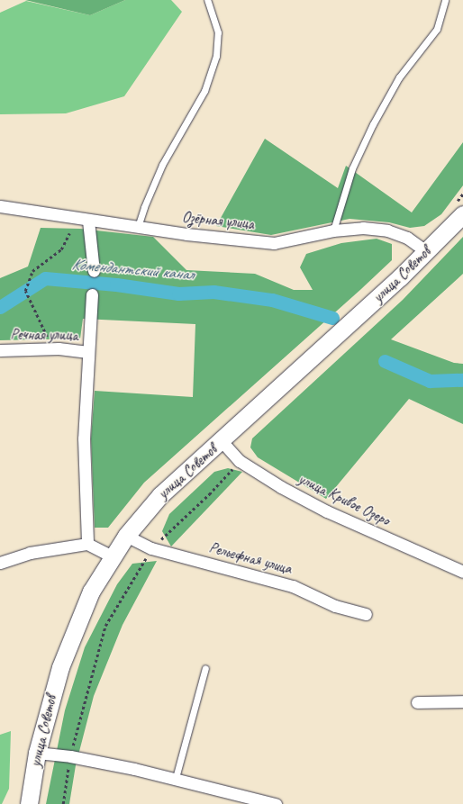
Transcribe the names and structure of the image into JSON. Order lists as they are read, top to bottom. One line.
{"streets":{"main road":["улица Советов"],"street":["Озёрная улица","Речная улица","улица Кривое Озеро","Рельефная улица"]},"crossings":[["Озёрная улица","улица Советов"],["улица Советов","улица Кривое Озеро"],["улица Советов","Рельефная улица"]],"water":["Комендантский канал"]}
